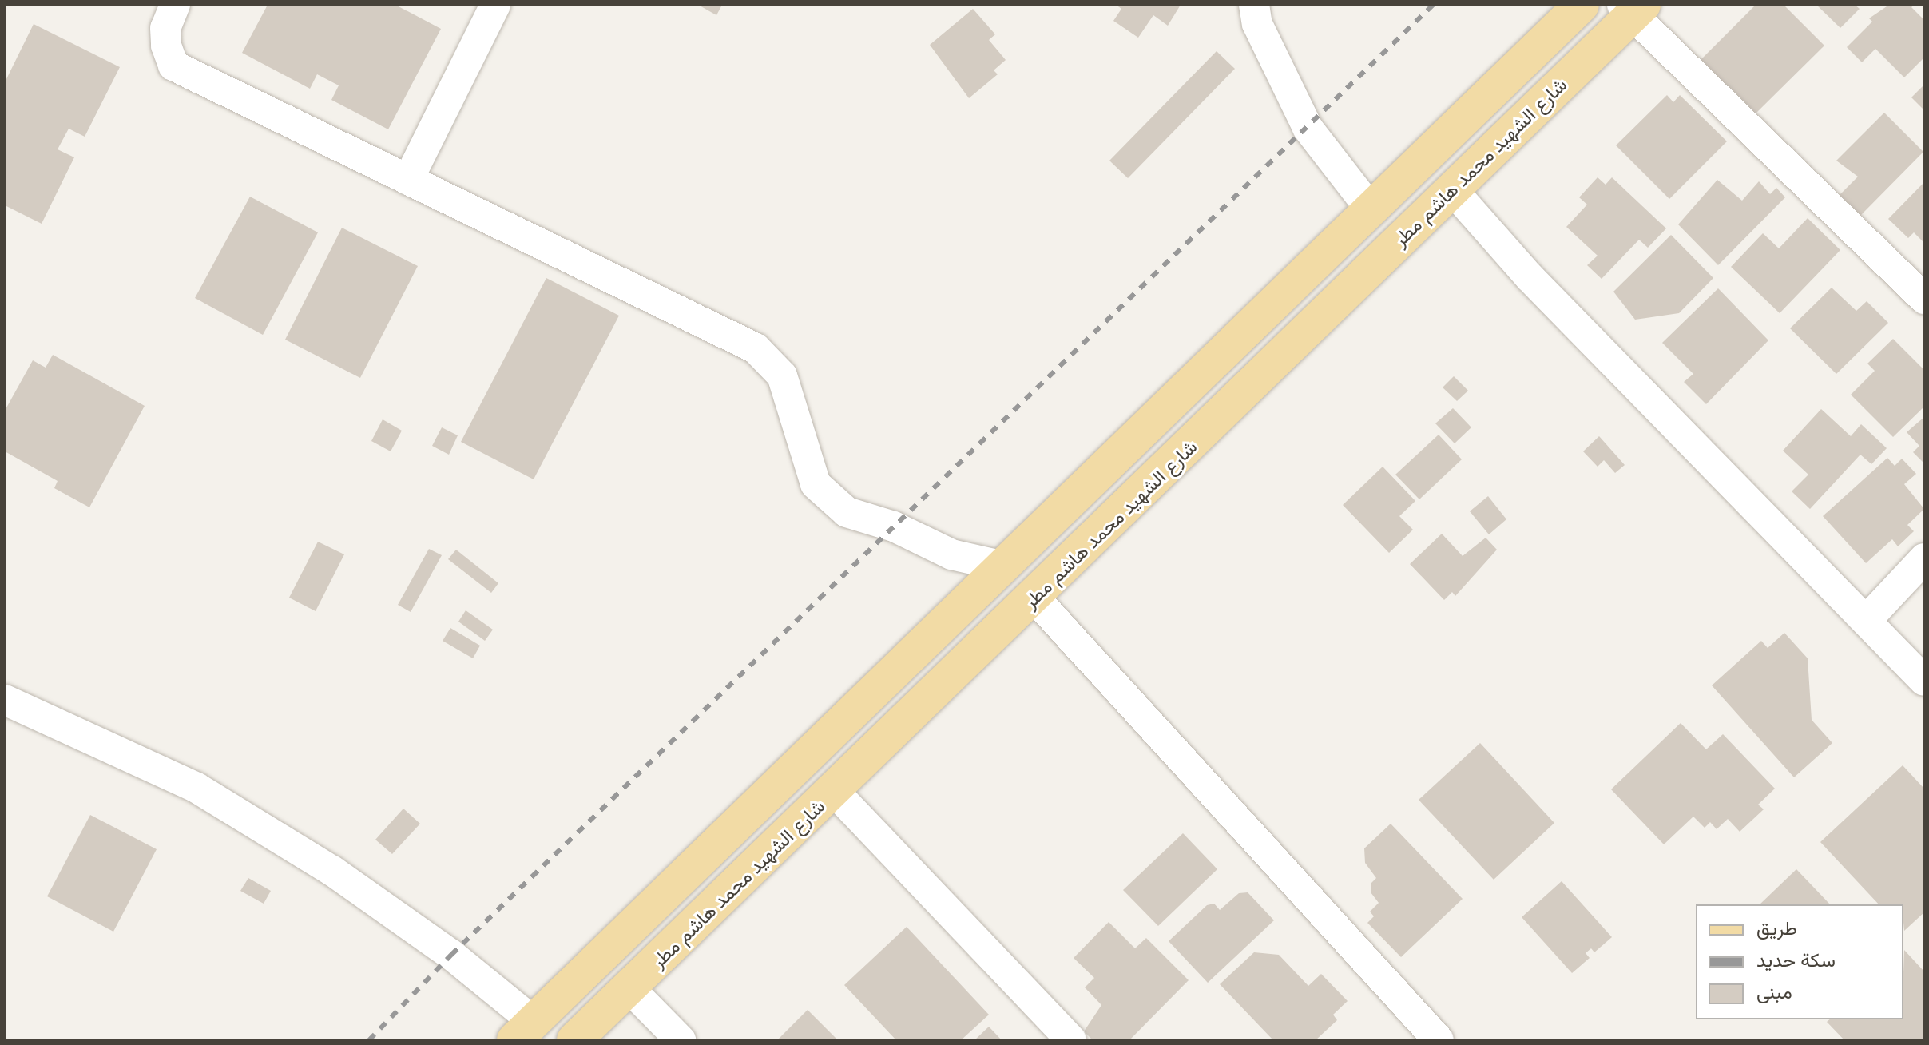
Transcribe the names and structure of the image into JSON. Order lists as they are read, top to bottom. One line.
{"streets":{"main road":["شارع الشهيد محمد هاشم مطر"]},"legend":["طريق","سكة حديد","مبنى"]}
